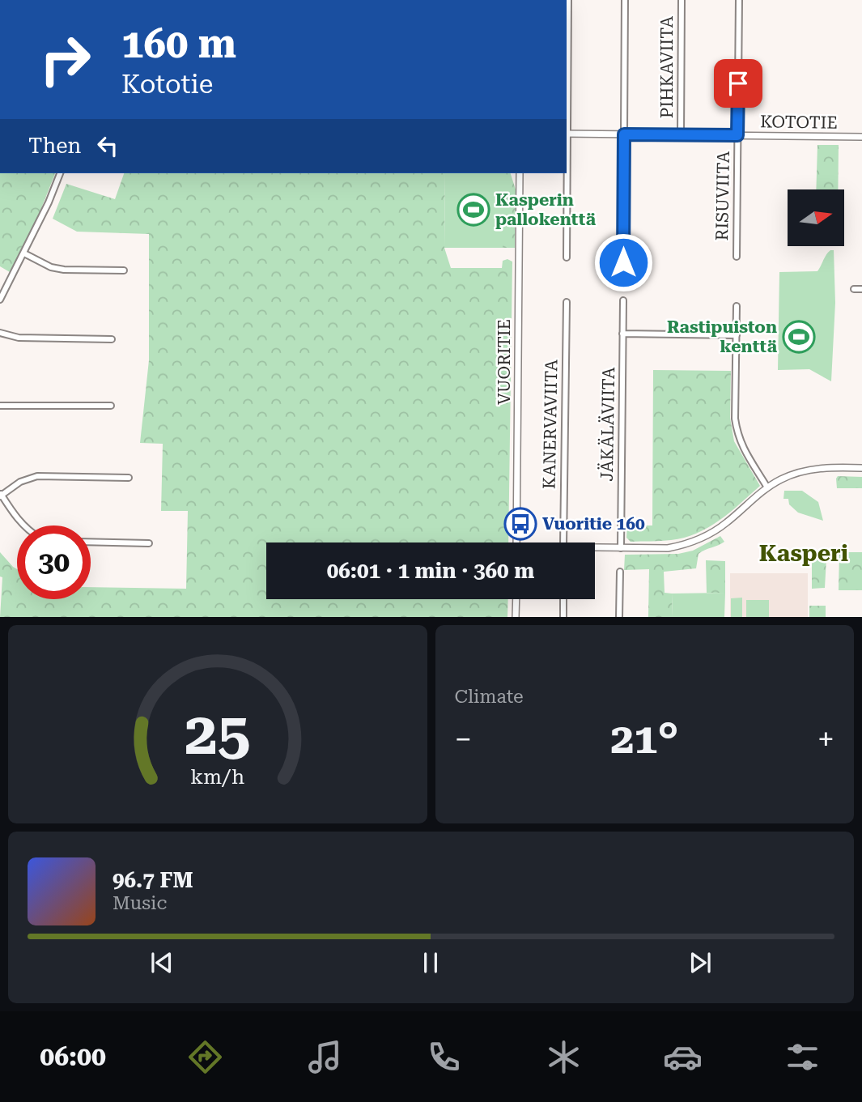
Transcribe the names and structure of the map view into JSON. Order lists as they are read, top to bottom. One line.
{"streets":{"street":["PIHKAVIITA","KOTOTIE","RISUVIITA","VUORITIE","KANERVAVIITA","JÄKÄLÄVIITA"]},"crossings":[["PIHKAVIITA","KOTOTIE"],["KOTOTIE","RISUVIITA"]],"districts":["Kasperi"],"places":{"sports":["Kasperin pallokenttä","Rastipuiston kenttä"],"bus stop":["Vuoritie 160"]},"north":"right","page":{"turn":["160 m","Kototie"],"then":"Then","limit":"30","trip":"06:01 · 1 min · 360 m","tile":"Climate","heat":["−","21°","+"],"song":["96.7 FM","Music"],"tabs":"06:00","gauge":["25","km/h"]}}
